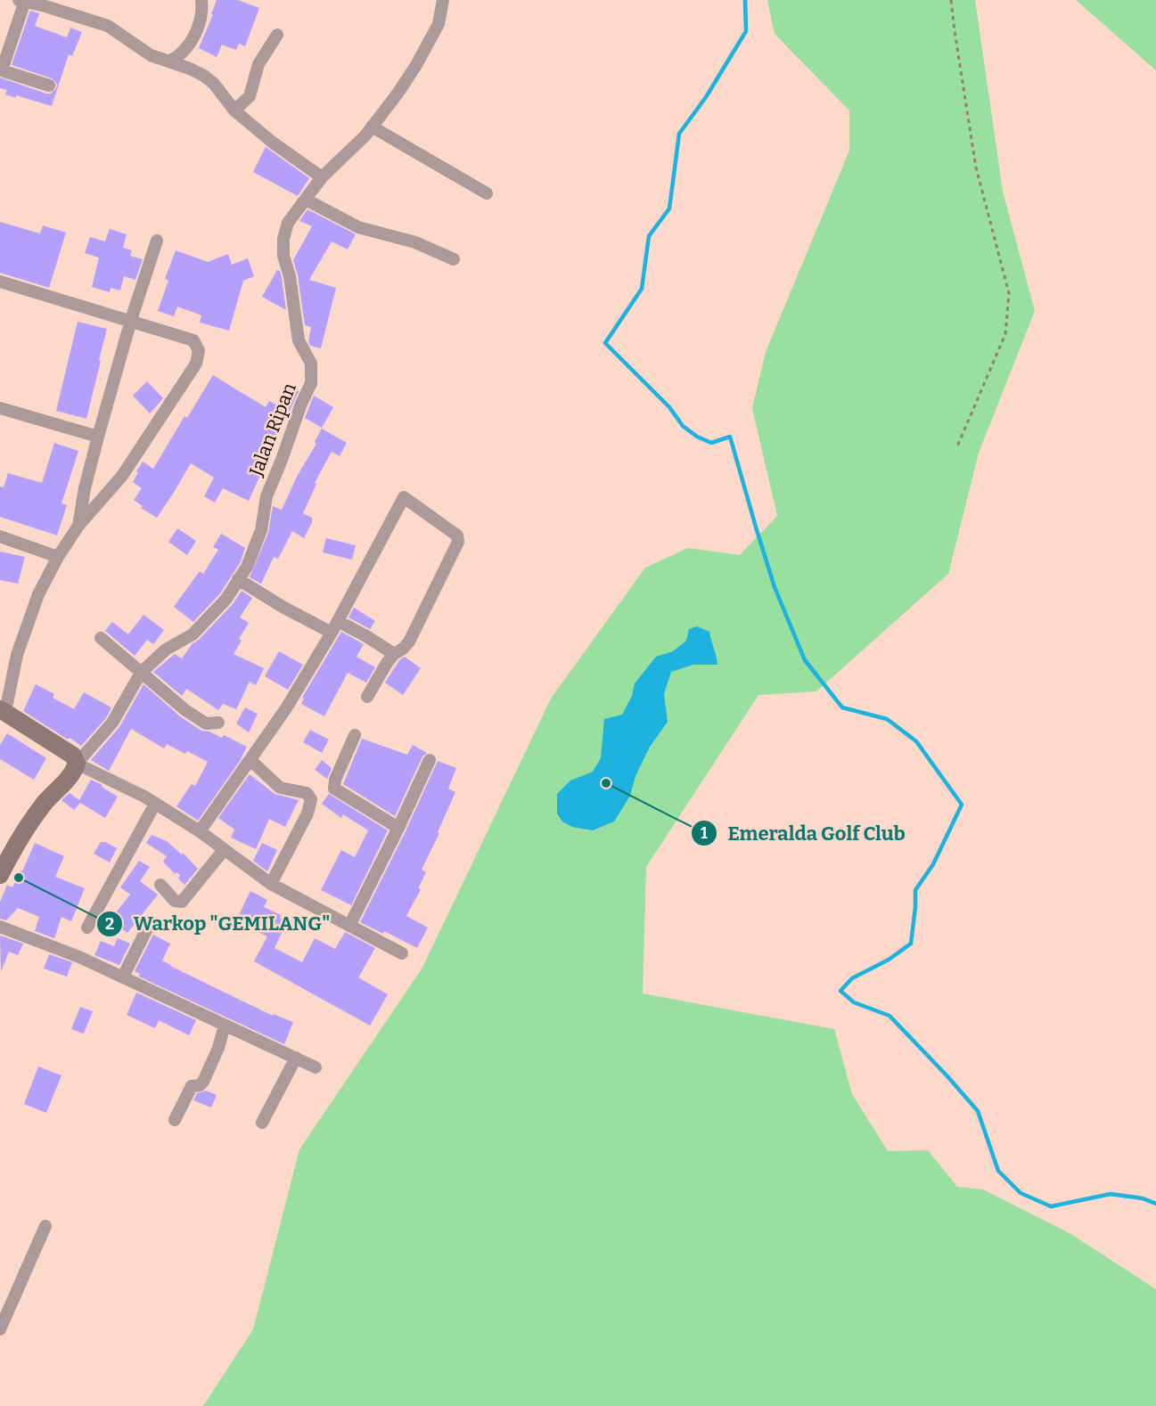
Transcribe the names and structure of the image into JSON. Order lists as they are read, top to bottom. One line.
{"streets":{"street":["Jalan Ripan"]},"places":["Emeralda Golf Club","Warkop \"GEMILANG\""]}
